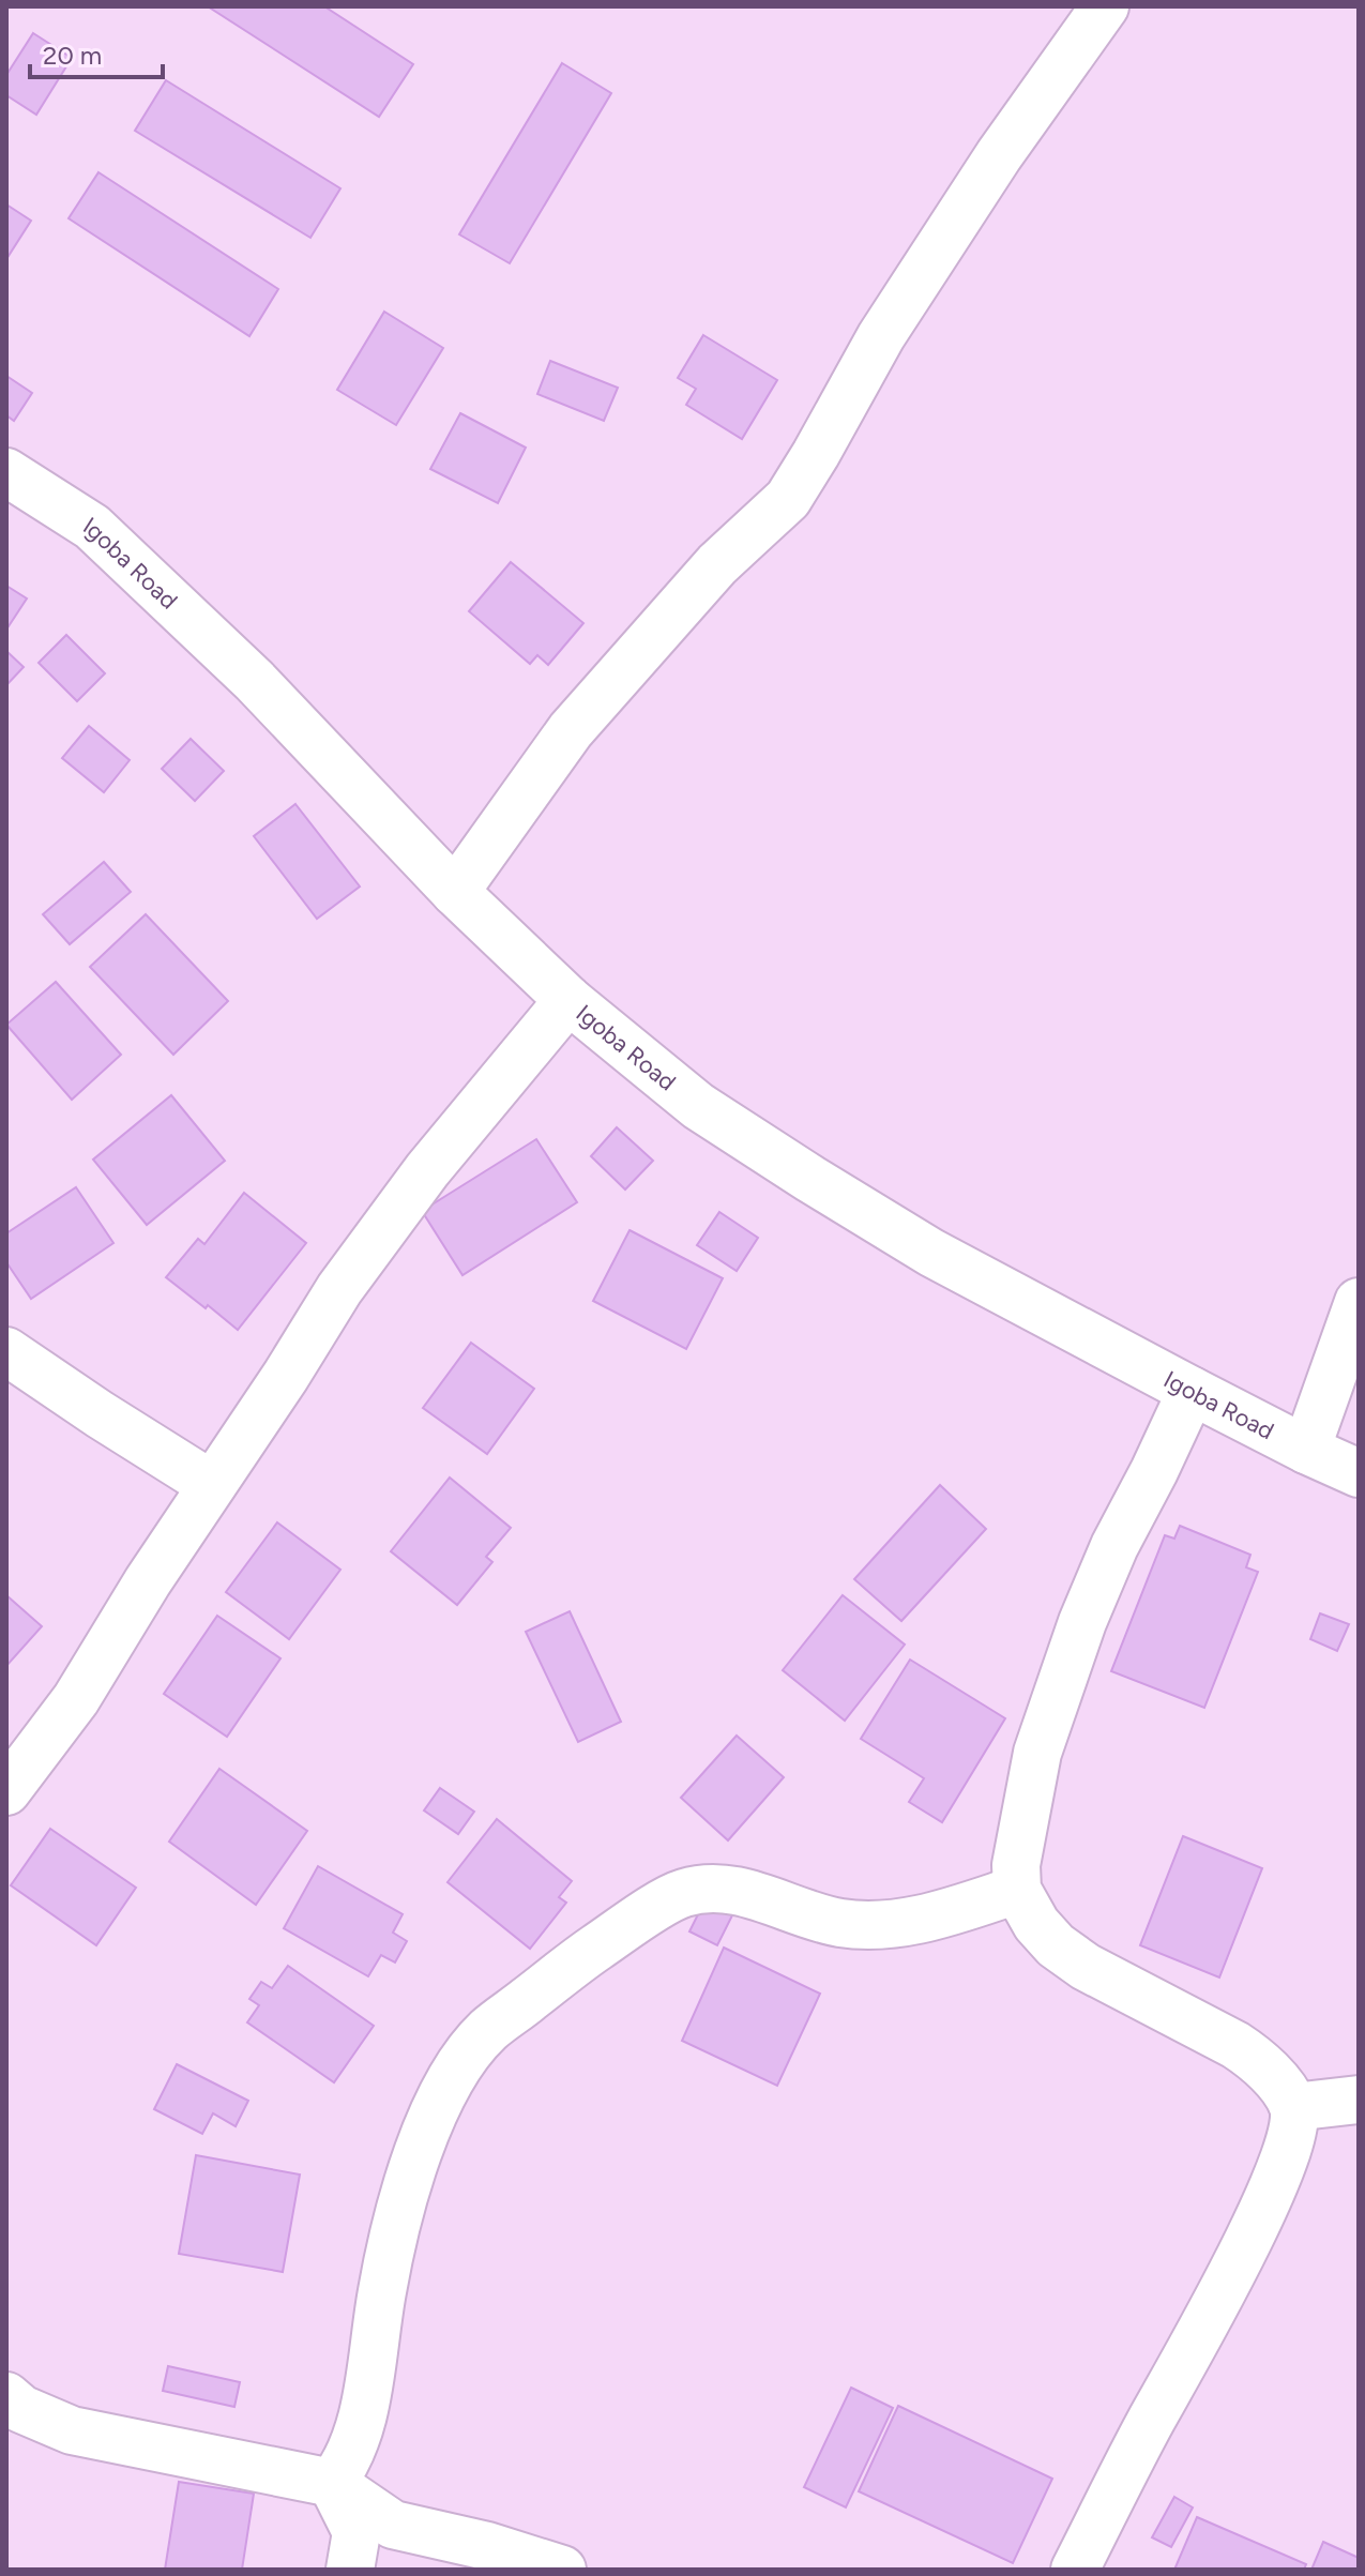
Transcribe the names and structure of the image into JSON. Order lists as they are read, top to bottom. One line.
{"streets":{"street":["Igoba Road"]},"scale_bar":"20 m"}
